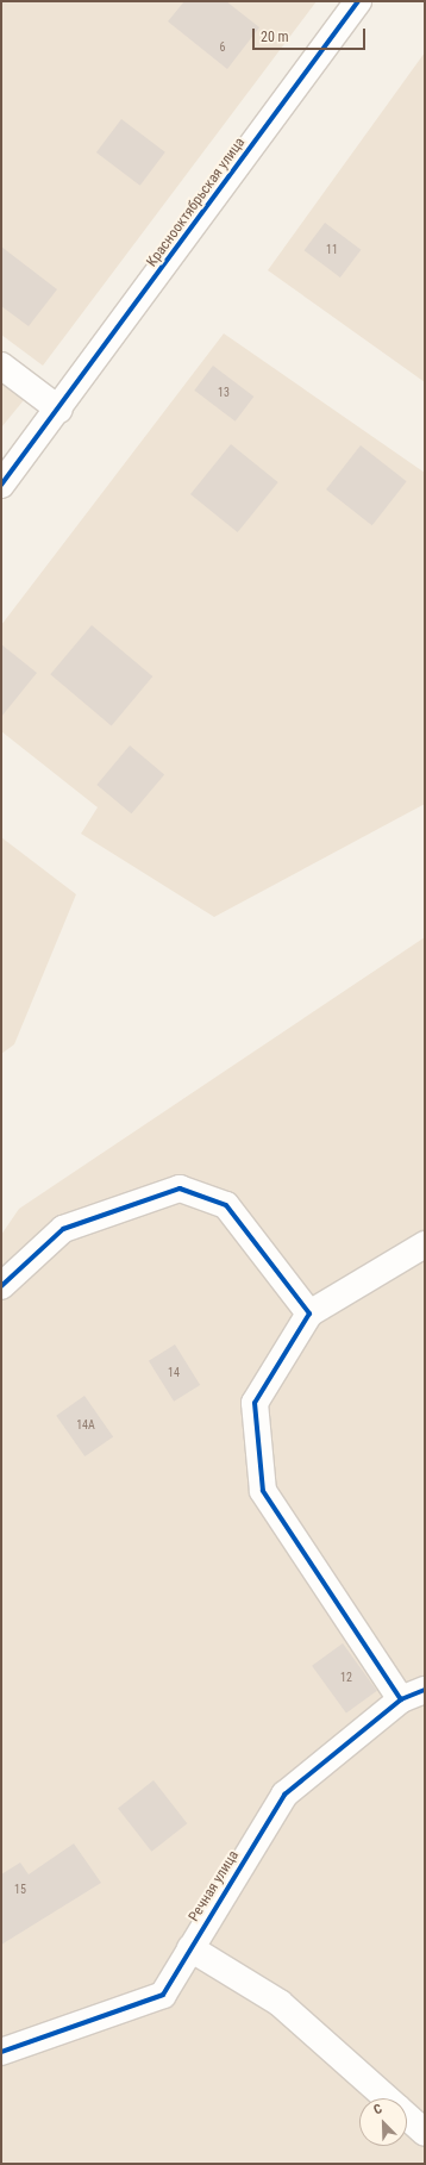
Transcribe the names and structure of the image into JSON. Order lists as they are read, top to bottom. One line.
{"streets":{"street":["Краснооктябрьская улица","Речная улица"]},"house_numbers":["6","11","13","14","14А","12","15"],"scale_bar":"20 m","north":"top left"}
